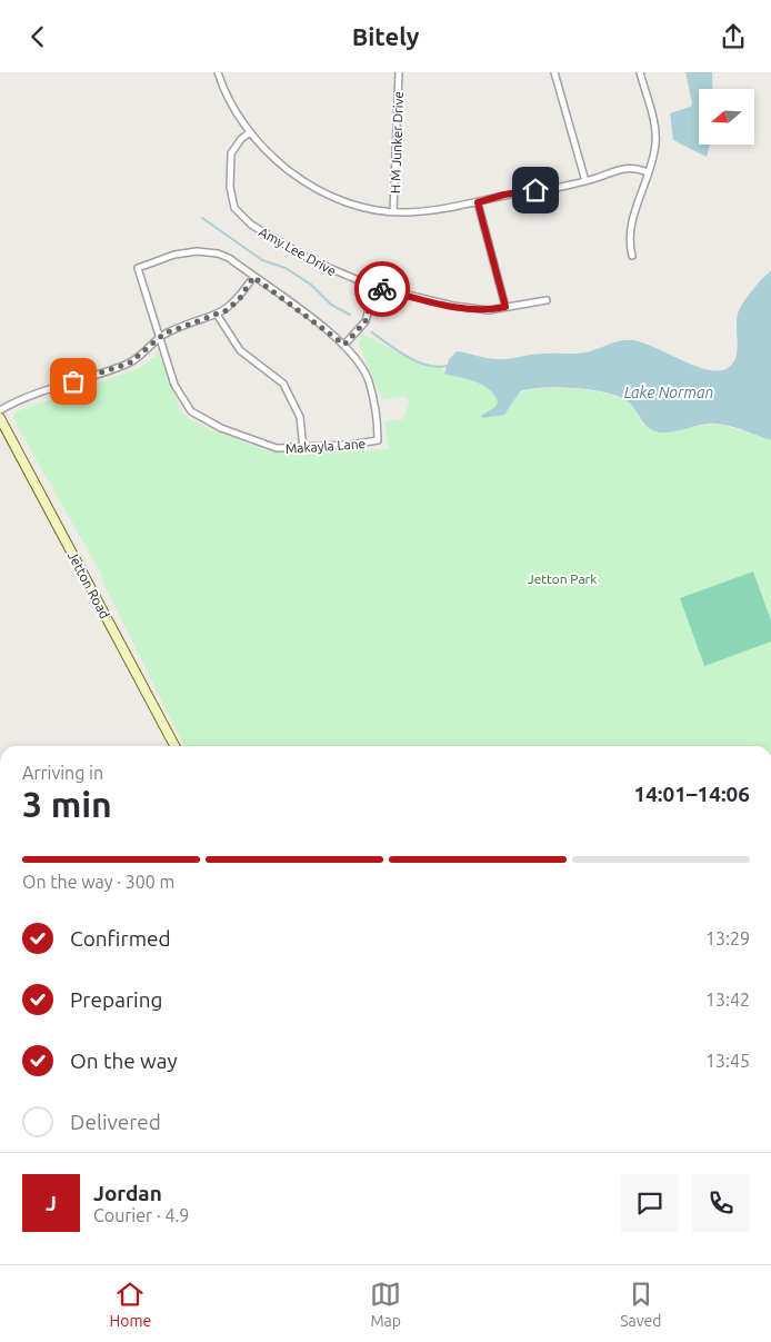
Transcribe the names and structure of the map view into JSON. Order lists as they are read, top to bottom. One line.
{"streets":{"street":["H M Junker Drive","Amy Lee Drive","Makayla Lane","Jetton Road"]},"water":["Lake Norman"],"parks":["Jetton Park"],"north":"left","page":{"header":"Bitely","heading":["3 min","Arriving in","14:01–14:06"],"panel":["Jordan","Courier · 4.9"],"bar":"On the way · 300 m","list":[["Confirmed","13:29"],["Preparing","13:42"],["On the way","13:45"],"Delivered"],"round":"J","tabs":["Home","Map","Saved"]}}
